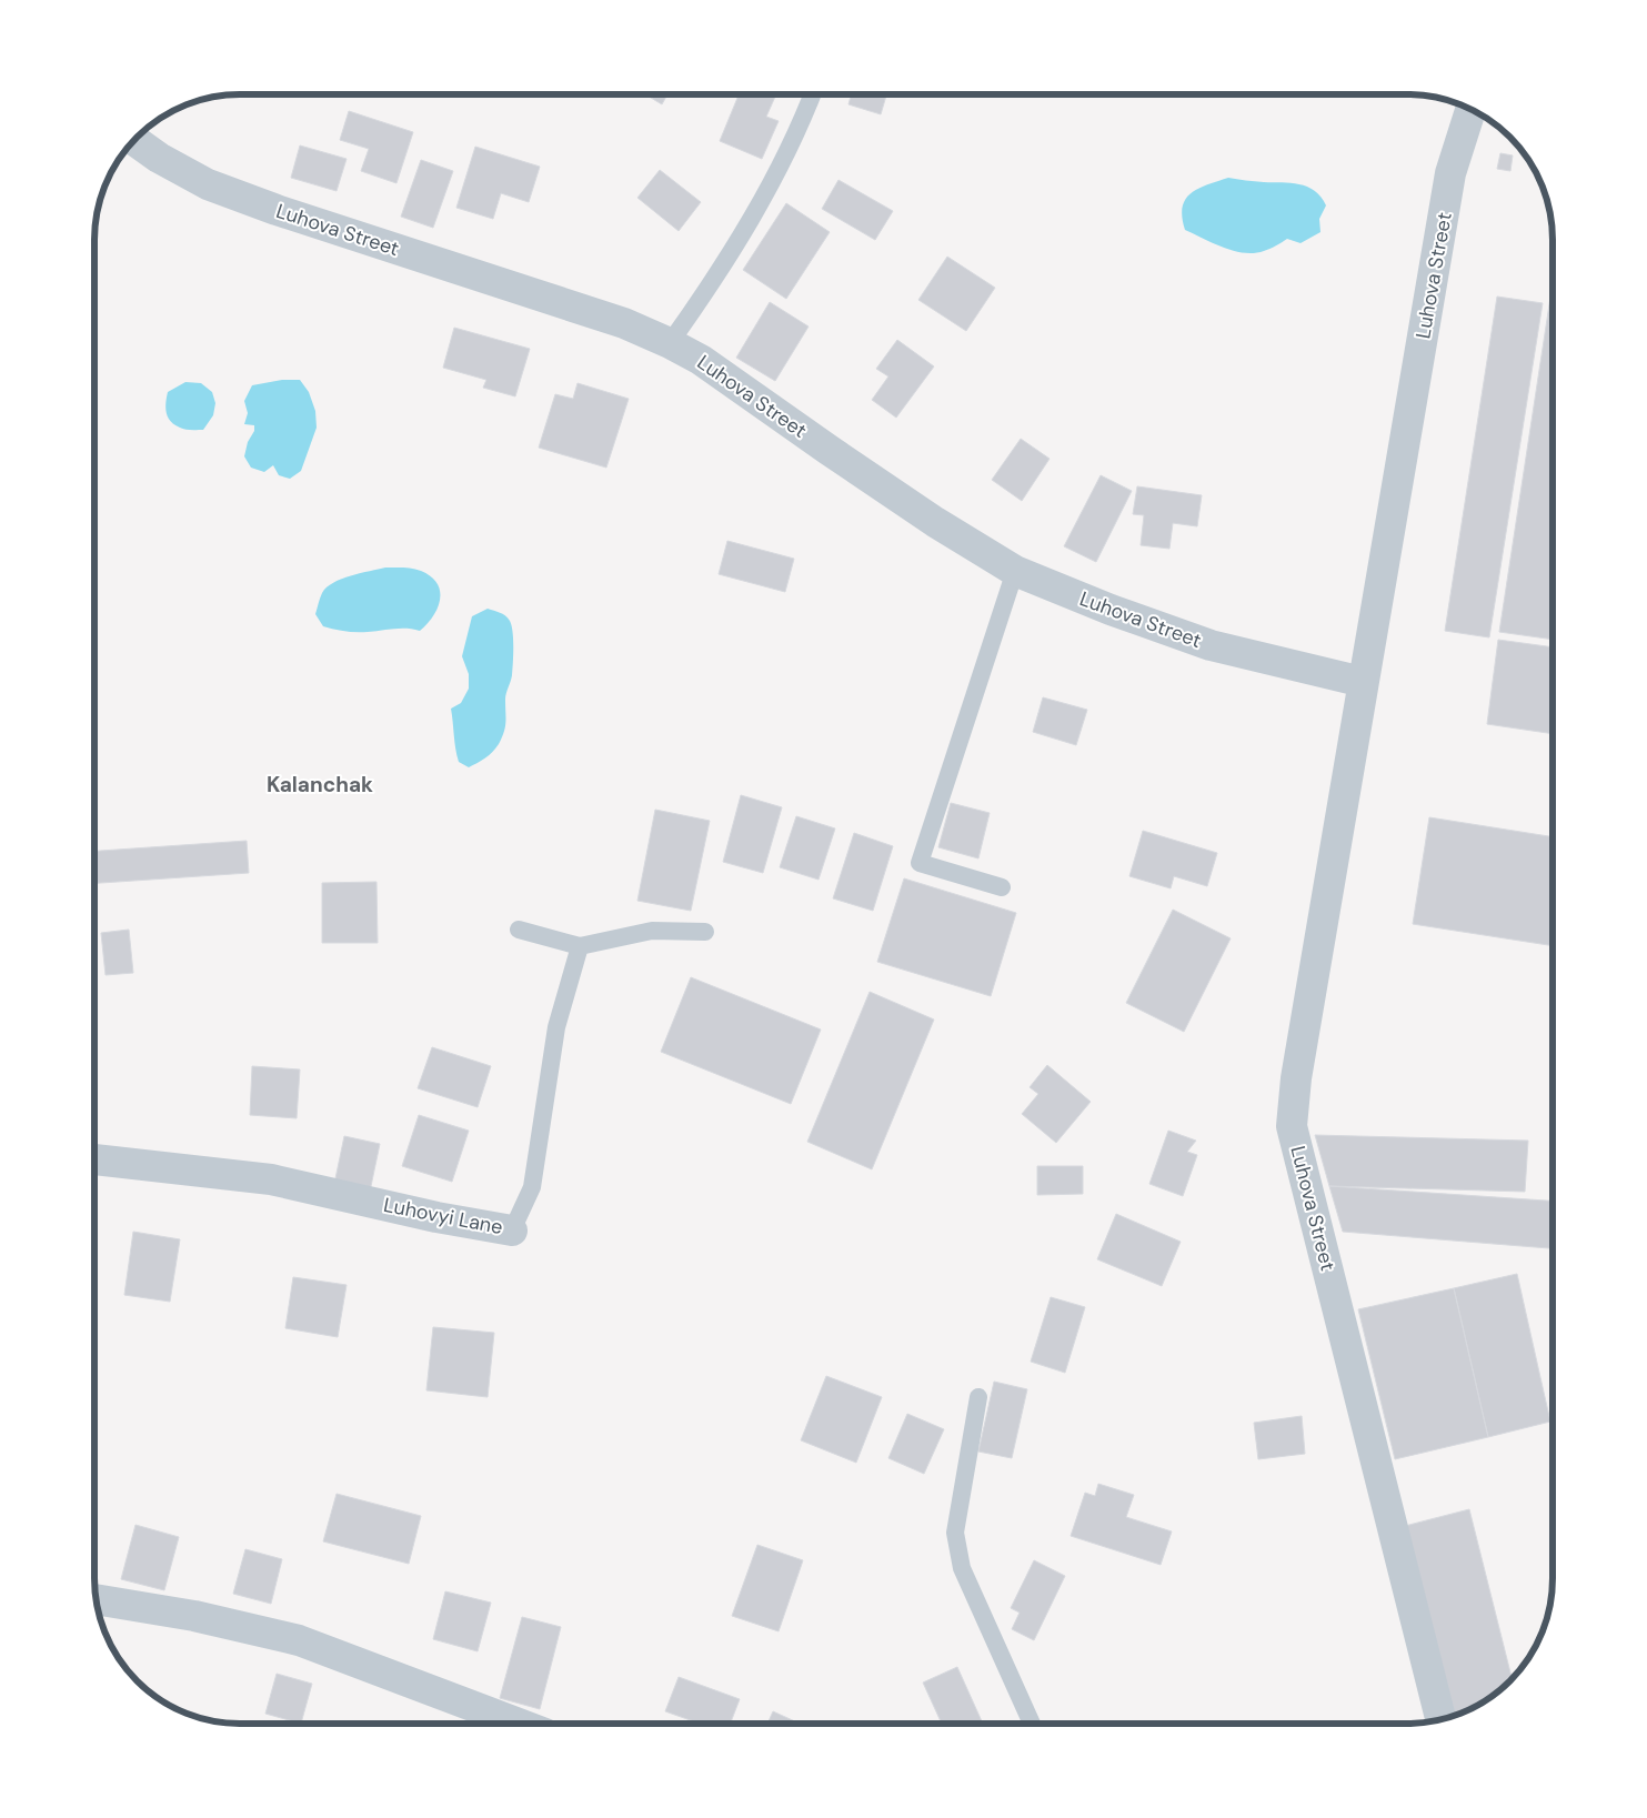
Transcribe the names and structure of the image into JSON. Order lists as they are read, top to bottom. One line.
{"streets":{"street":["Luhova Street","Luhovyi Lane"]},"districts":["Kalanchak"]}
